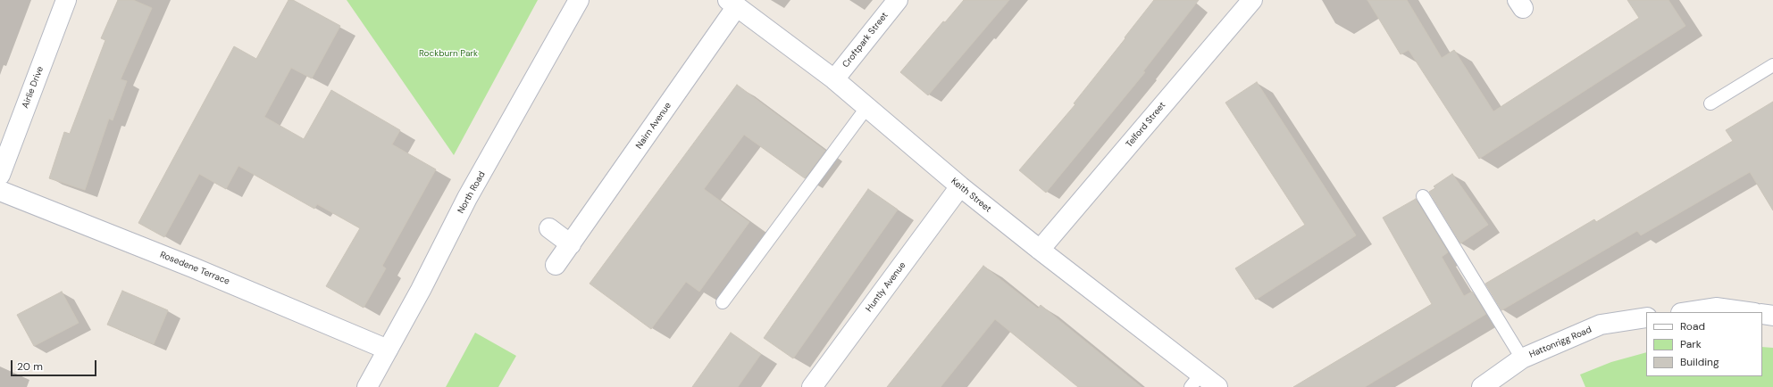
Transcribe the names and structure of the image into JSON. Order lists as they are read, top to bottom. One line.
{"streets":{"street":["Croftpark Street","Airlie Drive","Telford Street","Nairn Avenue","North Road","Keith Street","Rosedene Terrace","Huntly Avenue","Hattonrigg Road"]},"crossings":[["Croftpark Street","Keith Street"],["Telford Street","Keith Street"],["Nairn Avenue","Keith Street"],["North Road","Rosedene Terrace"],["Keith Street","Huntly Avenue"]],"parks":["Rockburn Park"],"legend":["Road","Park","Building"],"scale_bar":"20 m"}
